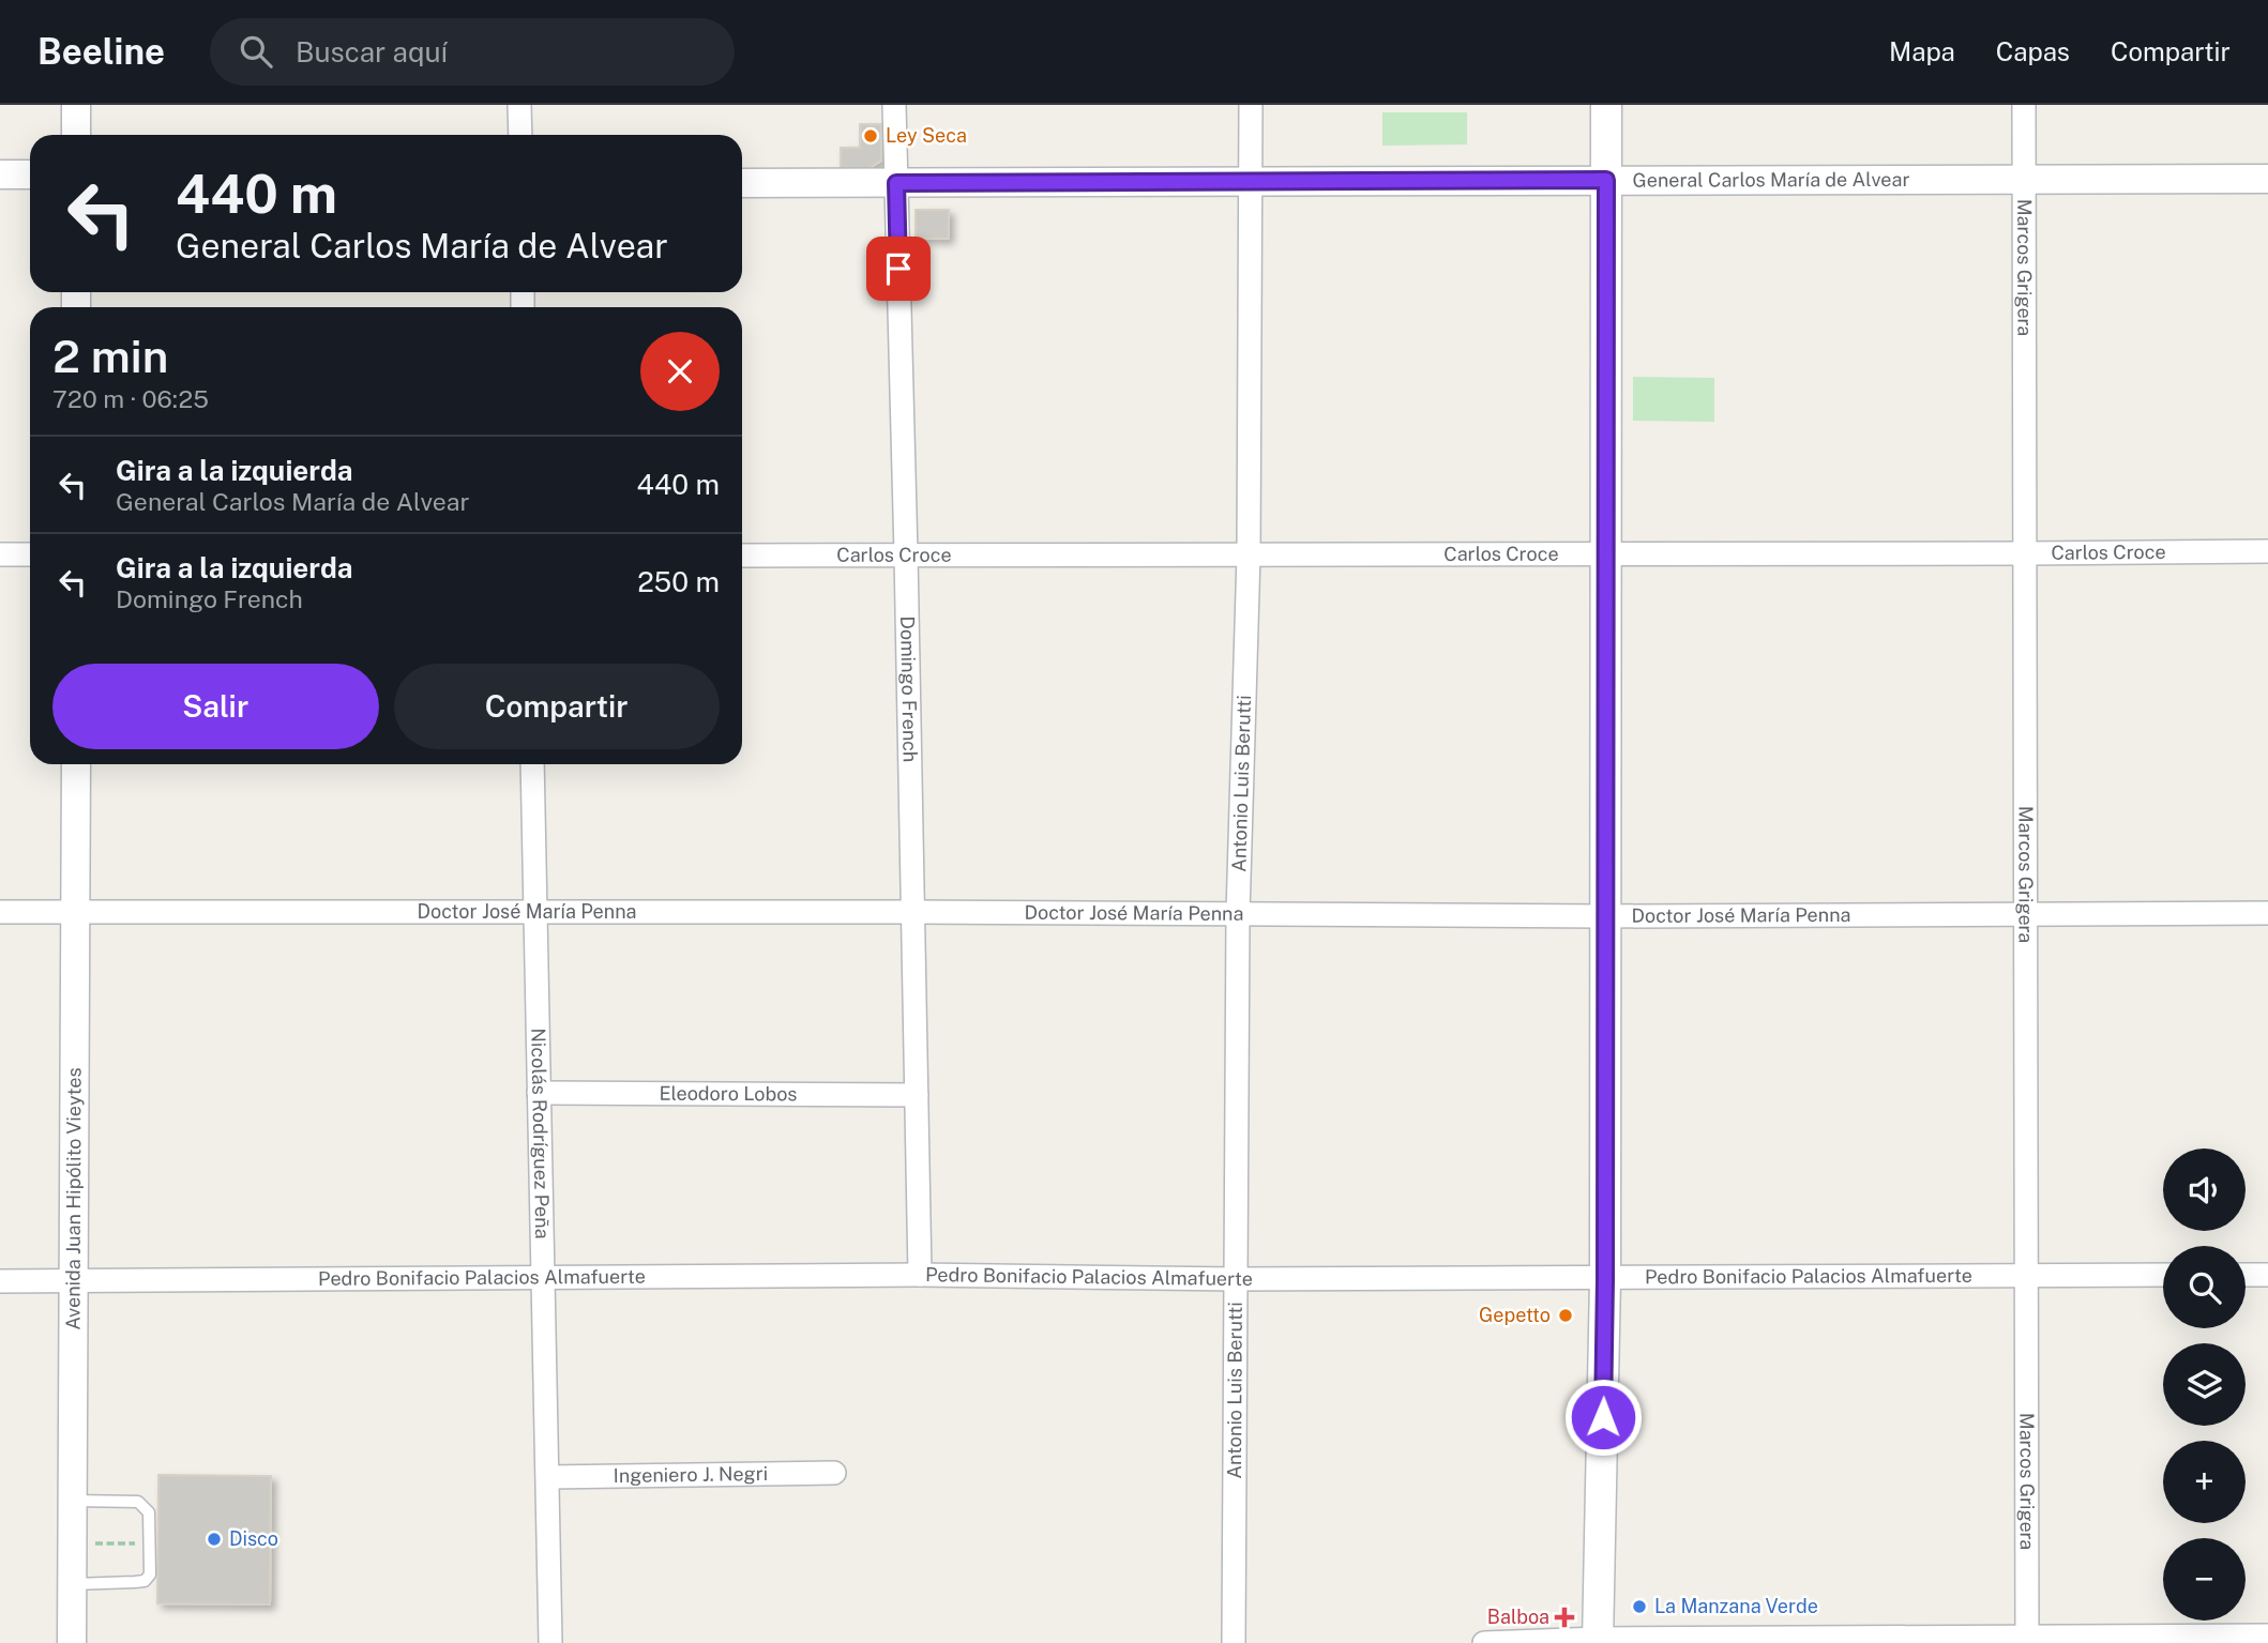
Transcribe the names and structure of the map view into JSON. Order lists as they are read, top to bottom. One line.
{"streets":{"street":["General Carlos María de Alvear","Marcos Grigera","Carlos Croce","Domingo French","Antonio Luis Berutti","Doctor José María Penna","Eleodoro Lobos","Nicolás Rodríguez Peña","Avenida Juan Hipólito Vieytes","Pedro Bonifacio Palacios Almafuerte","Ingeniero J. Negri"]},"crossings":[["General Carlos María de Alvear","Marcos Grigera"],["General Carlos María de Alvear","Domingo French"],["General Carlos María de Alvear","Antonio Luis Berutti"],["Marcos Grigera","Carlos Croce"],["Marcos Grigera","Doctor José María Penna"],["Marcos Grigera","Pedro Bonifacio Palacios Almafuerte"],["Carlos Croce","Domingo French"],["Carlos Croce","Antonio Luis Berutti"],["Domingo French","Doctor José María Penna"],["Domingo French","Eleodoro Lobos"],["Domingo French","Pedro Bonifacio Palacios Almafuerte"],["Antonio Luis Berutti","Doctor José María Penna"],["Antonio Luis Berutti","Pedro Bonifacio Palacios Almafuerte"],["Doctor José María Penna","Nicolás Rodríguez Peña"],["Doctor José María Penna","Avenida Juan Hipólito Vieytes"],["Eleodoro Lobos","Nicolás Rodríguez Peña"],["Nicolás Rodríguez Peña","Pedro Bonifacio Palacios Almafuerte"],["Nicolás Rodríguez Peña","Ingeniero J. Negri"],["Avenida Juan Hipólito Vieytes","Pedro Bonifacio Palacios Almafuerte"]],"places":{"other":["Ley Seca","Gepetto","Disco","La Manzana Verde"],"health":["Balboa"]},"page":{"header":"Beeline","search":"Buscar aquí","nav":["Mapa","Capas","Compartir"],"turn":["440 m","General Carlos María de Alvear"],"heading":["2 min","720 m · 06:25"],"list":[{"name":"Gira a la izquierda","note":"General Carlos María de Alvear","value":"440 m"},{"name":"Gira a la izquierda","note":"Domingo French","value":"250 m"}],"buttons":["Salir","Compartir"],"map_buttons":["+","−"]}}
